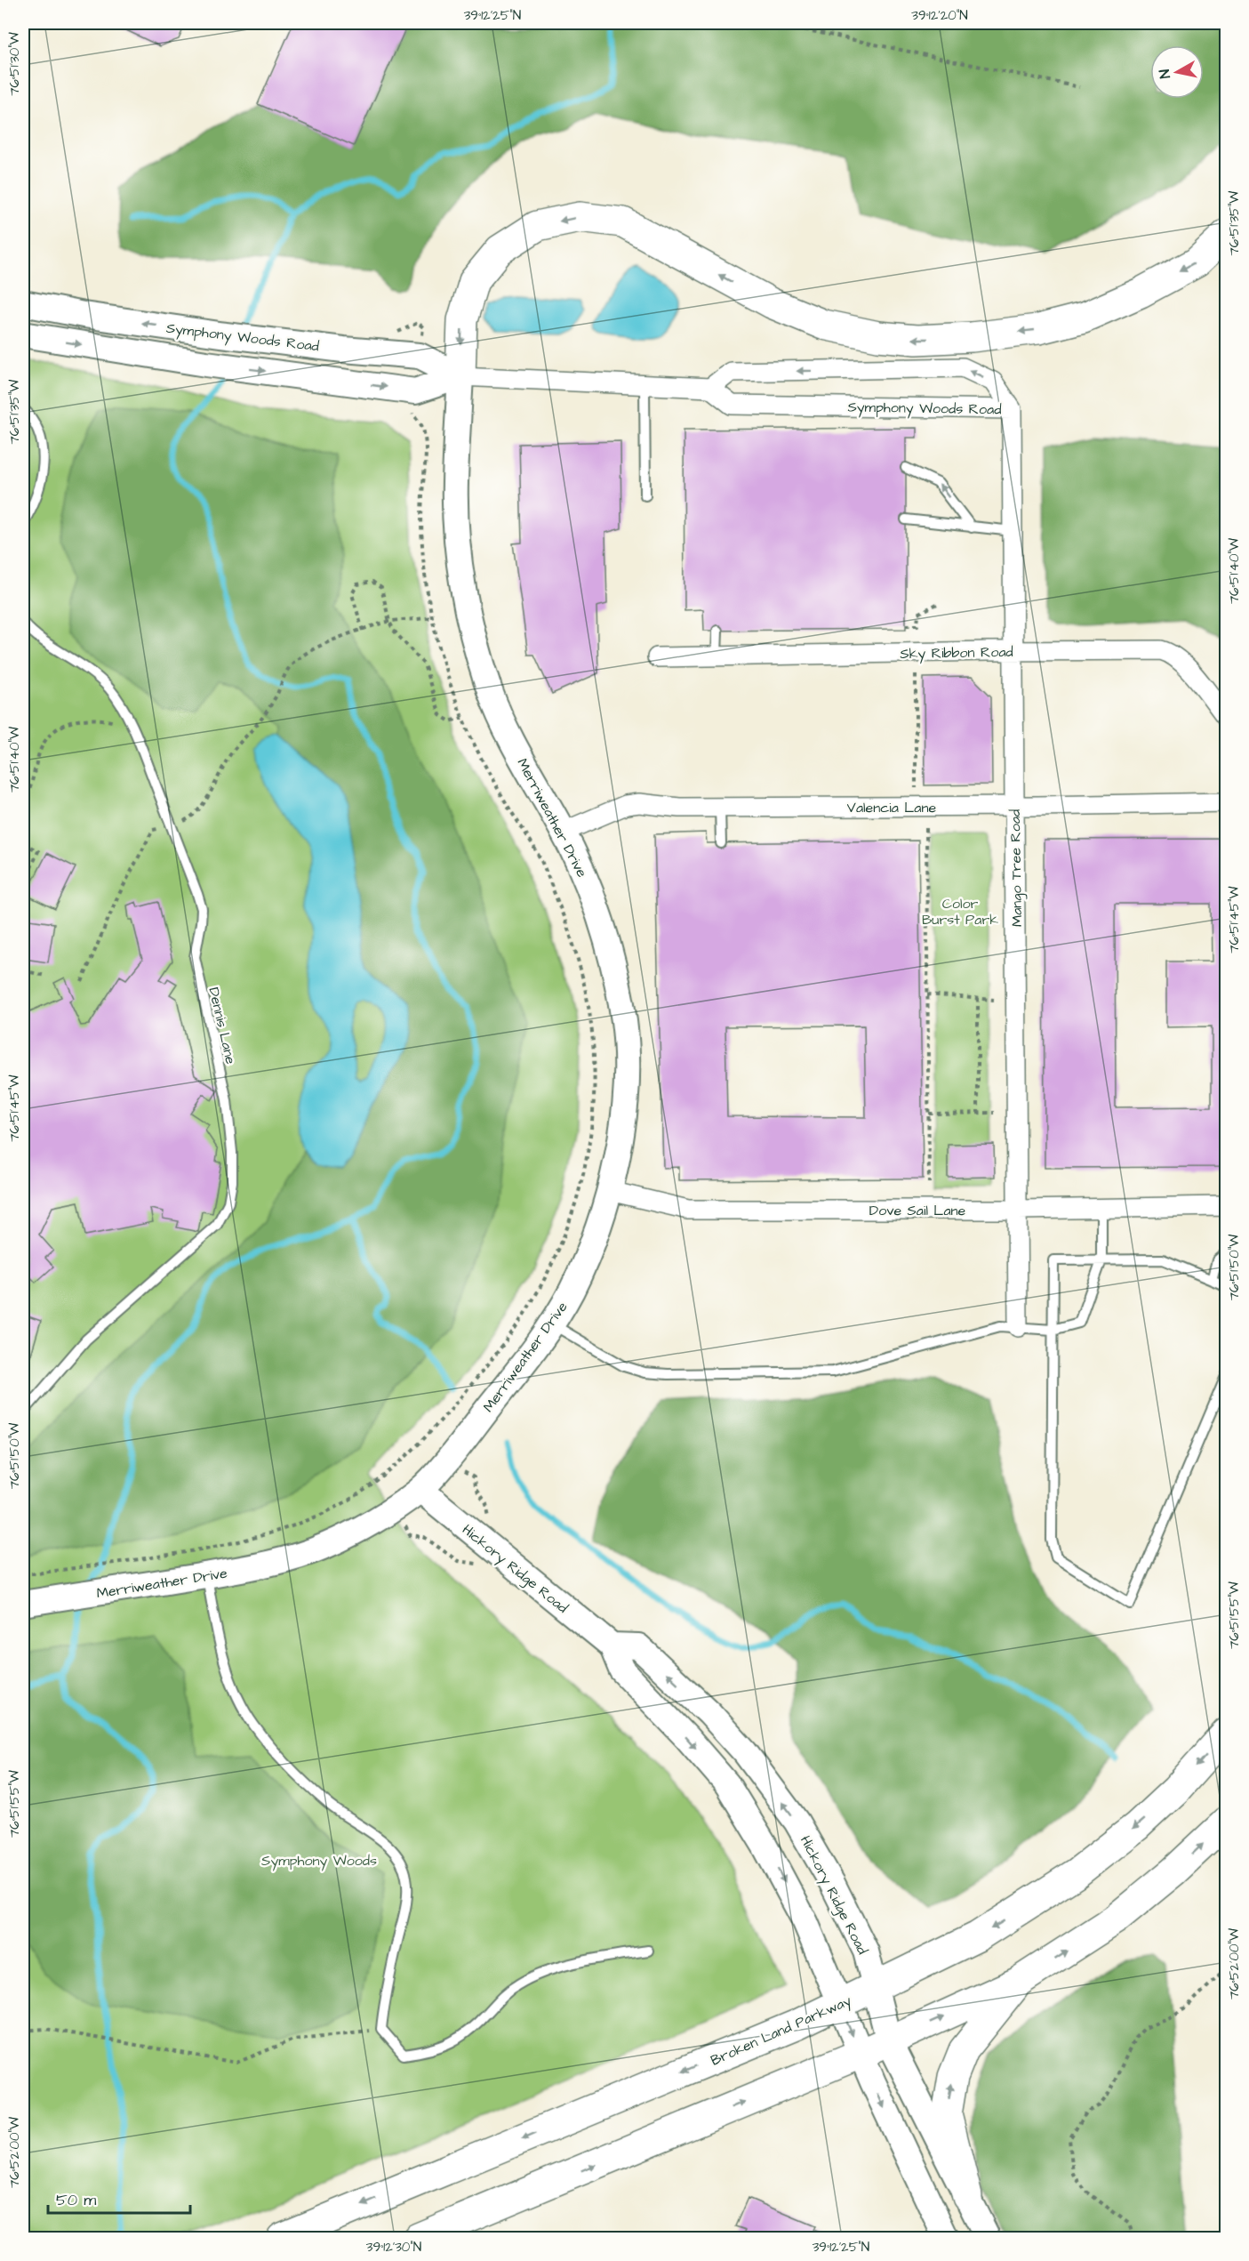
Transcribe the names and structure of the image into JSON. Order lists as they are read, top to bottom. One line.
{"streets":{"main road":["Broken Land Parkway"],"street":["Symphony Woods Road","Sky Ribbon Road","Valencia Lane","Merriweather Drive","Mango Tree Road","Dove Sail Lane","Hickory Ridge Road"],"lane":["Dennis Lane"]},"crossings":[["Symphony Woods Road","Merriweather Drive"],["Symphony Woods Road","Mango Tree Road"],["Sky Ribbon Road","Mango Tree Road"],["Valencia Lane","Merriweather Drive"],["Valencia Lane","Mango Tree Road"],["Merriweather Drive","Dove Sail Lane"],["Merriweather Drive","Hickory Ridge Road"],["Mango Tree Road","Dove Sail Lane"],["Hickory Ridge Road","Broken Land Parkway"]],"parks":["Color Burst Park","Symphony Woods"],"scale_bar":"50 m","north":"left","coordinates":["39°12'25\"N","39°12'20\"N","76°51'30\"W","76°51'35\"W","76°51'40\"W","76°51'45\"W","76°51'50\"W","76°51'55\"W","76°52'00\"W","39°12'30\"N"]}
